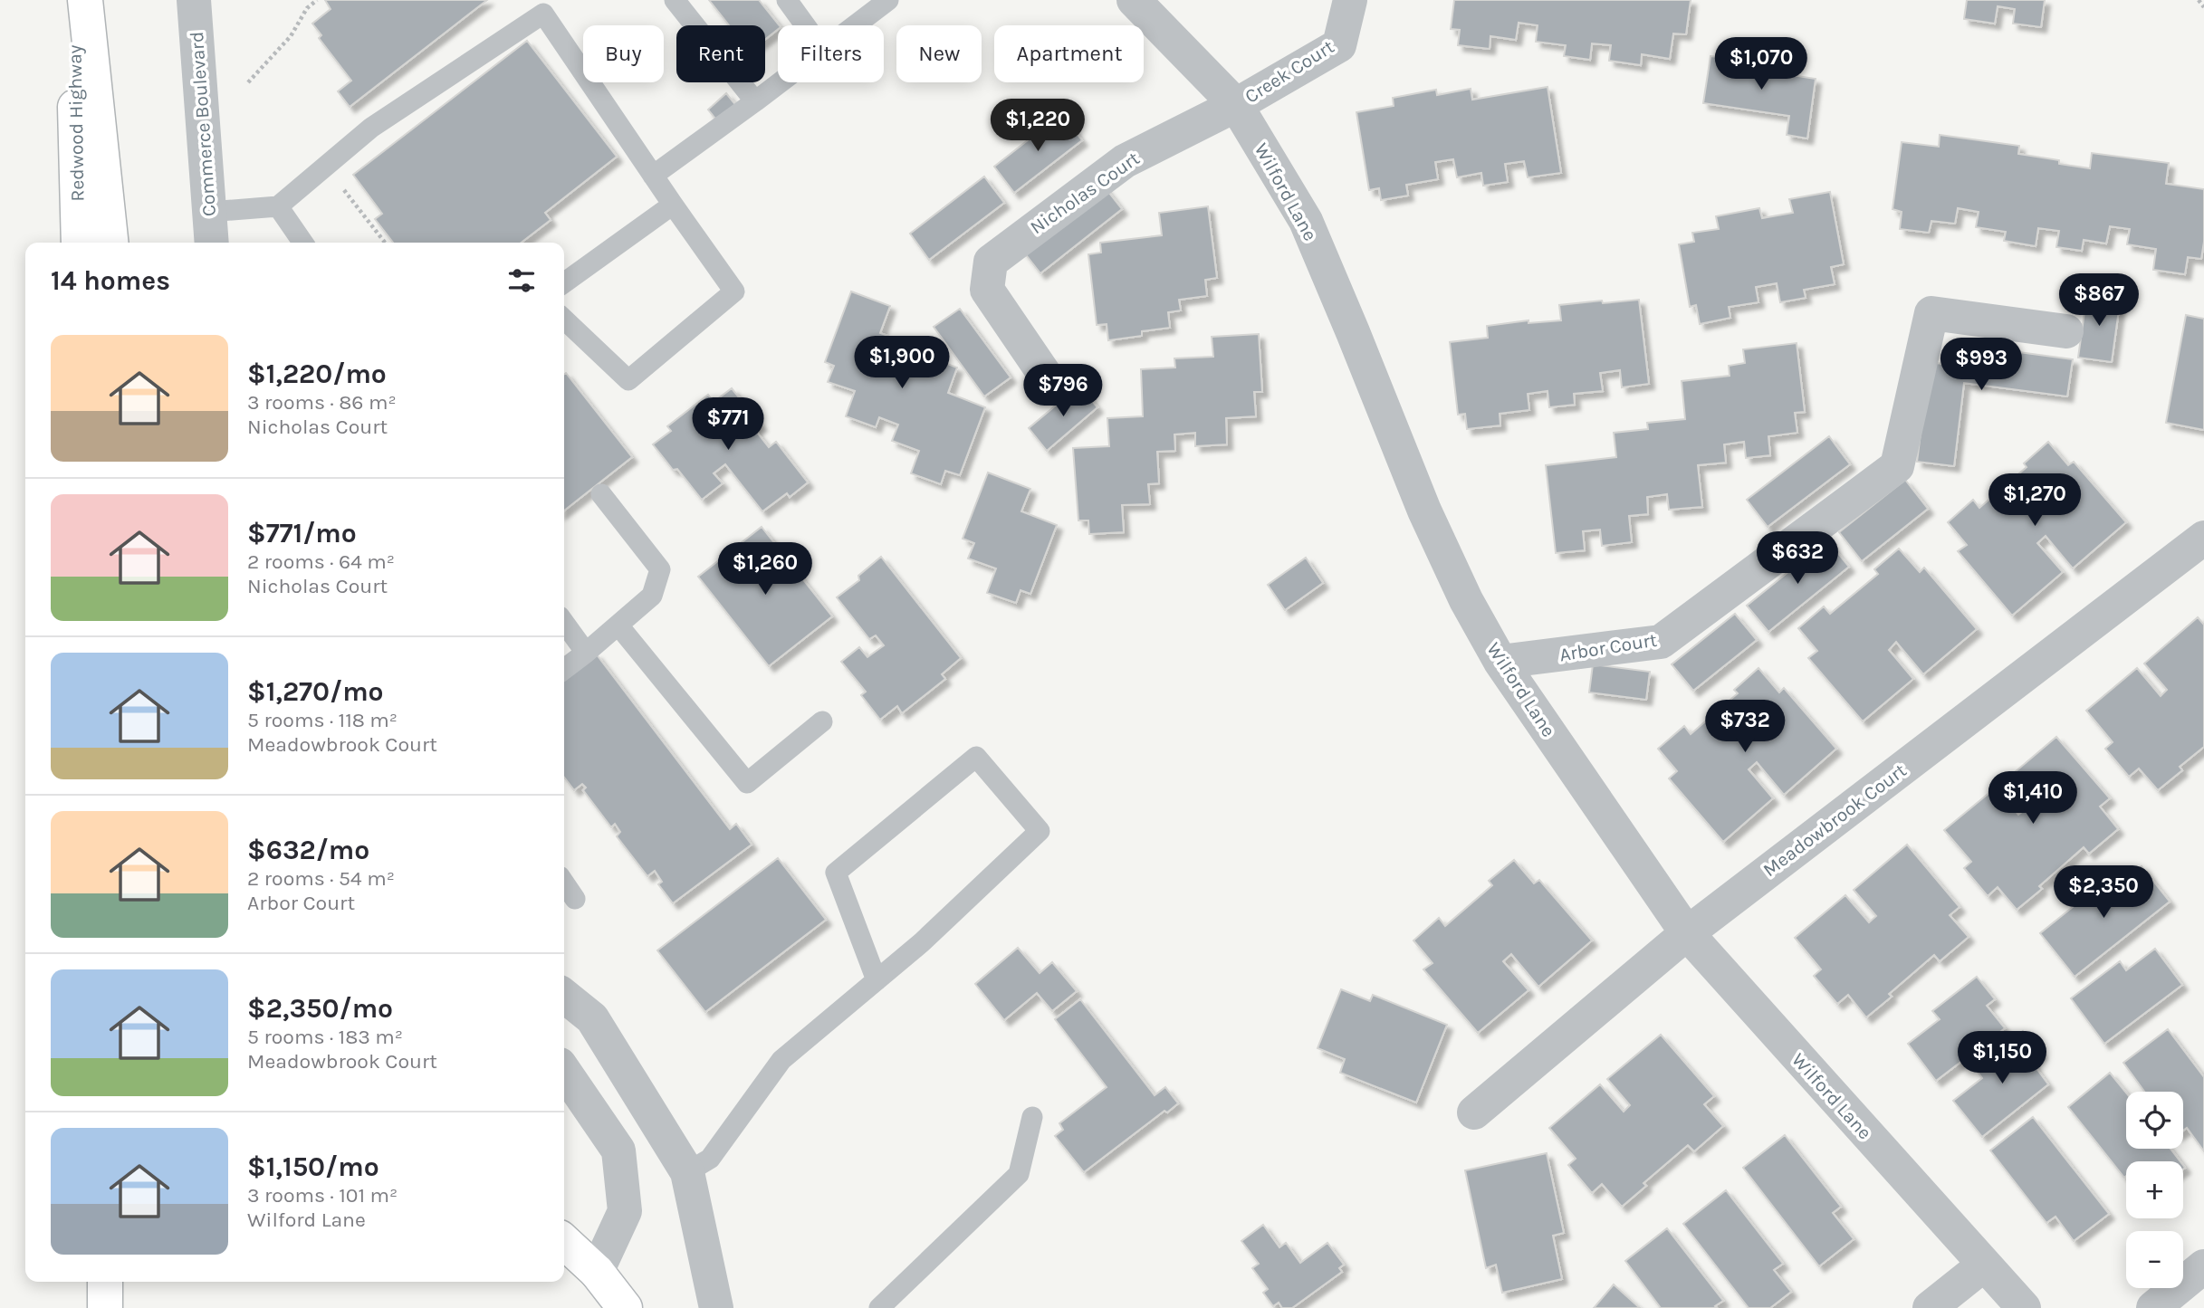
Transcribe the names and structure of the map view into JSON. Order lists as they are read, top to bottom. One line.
{"streets":{"main road":["Redwood Highway"],"street":["Creek Court","Commerce Boulevard","Wilford Lane","Nicholas Court","Arbor Court","Meadowbrook Court"]},"crossings":[["Creek Court","Wilford Lane"],["Creek Court","Nicholas Court"],["Wilford Lane","Nicholas Court"],["Wilford Lane","Arbor Court"],["Wilford Lane","Meadowbrook Court"]],"page":{"chip":["Buy","Rent","Filters","New","Apartment"],"price":["$1,070","$1,220","$867","$1,900","$993","$796","$771","$1,270","$632","$1,260","$732","$1,410","$2,350","$1,150"],"heading":"14 homes","list":[{"name":"$1,220/mo","note":"3 rooms · 86 m² · Nicholas Court"},{"name":"$771/mo","note":"2 rooms · 64 m² · Nicholas Court"},{"name":"$1,270/mo","note":"5 rooms · 118 m² · Meadowbrook Court"},{"name":"$632/mo","note":"2 rooms · 54 m² · Arbor Court"},{"name":"$2,350/mo","note":"5 rooms · 183 m² · Meadowbrook Court"},{"name":"$1,150/mo","note":"3 rooms · 101 m² · Wilford Lane"}],"map_buttons":["+","−"]}}
